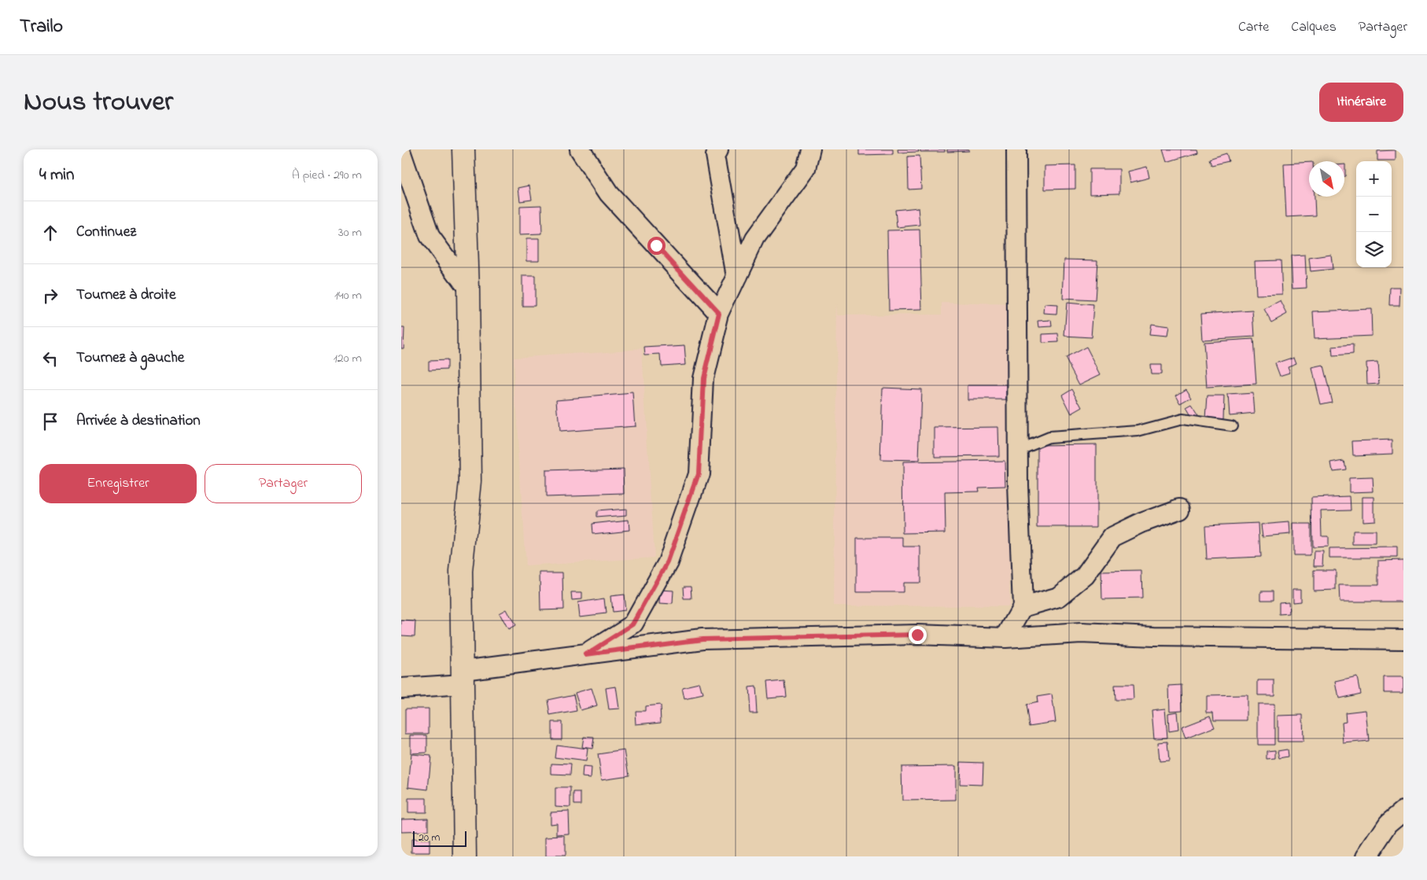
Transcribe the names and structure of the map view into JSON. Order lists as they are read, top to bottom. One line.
{"scale_bar":"20 m","north":"bottom right","page":{"header":"Trailo","nav":["Carte","Calques","Partager"],"title":"Nous trouver","buttons":["Itinéraire",["Enregistrer","Partager"]],"heading":["4 min","À pied · 290 m"],"map_buttons":["+","−"],"list":[["Continuez","30 m"],["Tournez à droite","140 m"],["Tournez à gauche","120 m"],"Arrivée à destination"],"scale":"20 m"}}
